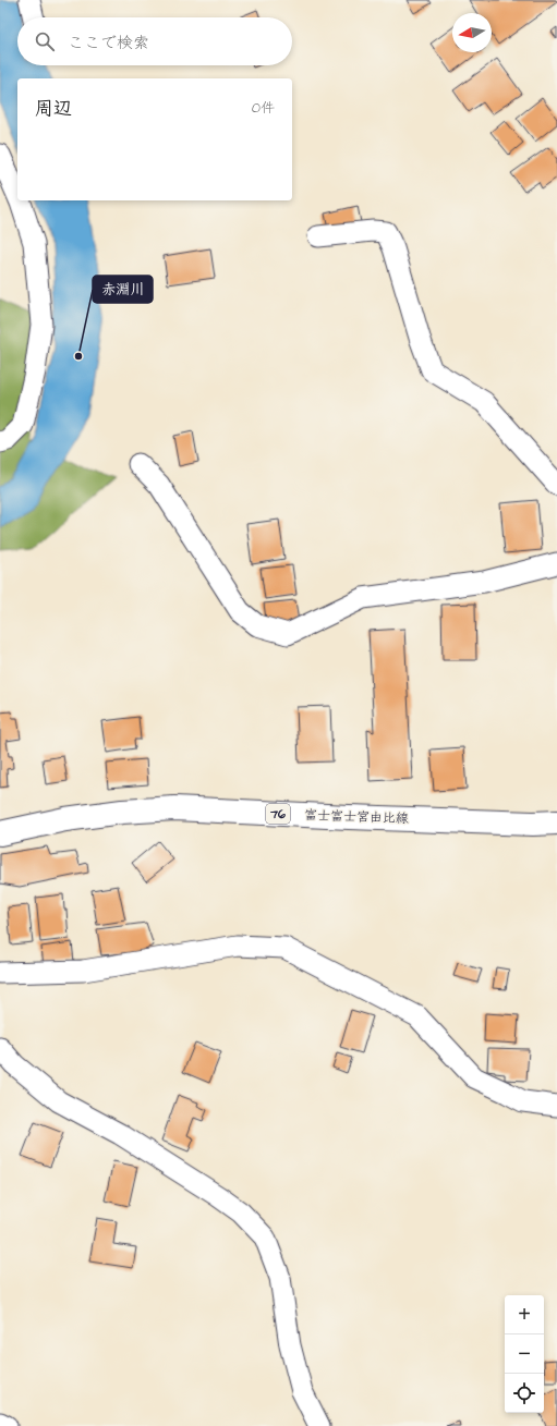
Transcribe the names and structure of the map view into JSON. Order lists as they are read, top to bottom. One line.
{"streets":{"main road":["76","富士富士宮由比線"]},"places":["赤淵川"],"north":"left","page":{"search":"ここで検索","heading":["周辺","0件"],"map_buttons":["+","−"]}}
